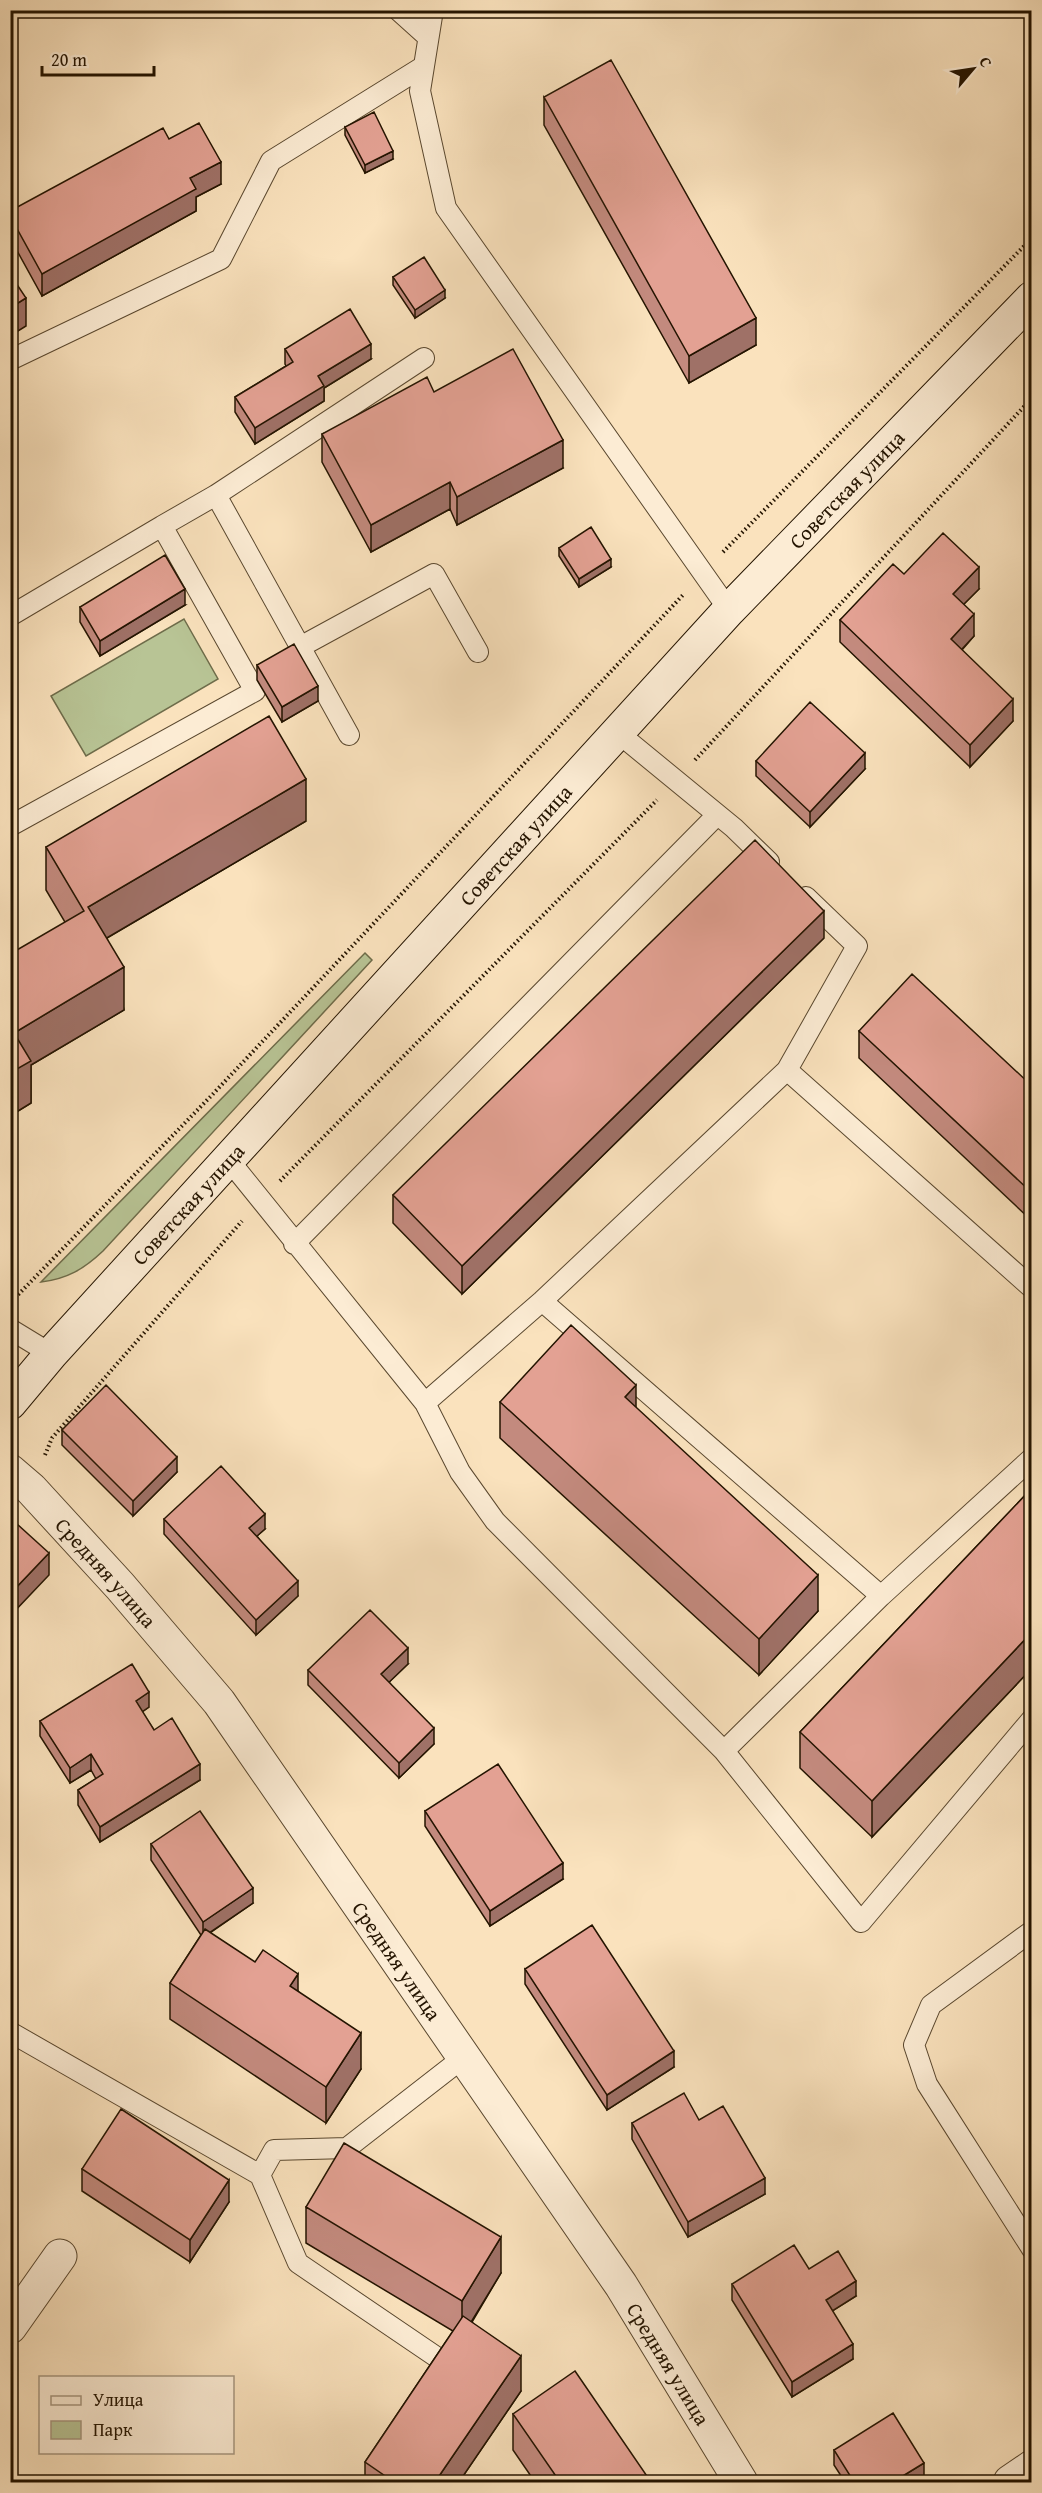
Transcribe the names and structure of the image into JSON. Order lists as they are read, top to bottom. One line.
{"streets":{"main road":["Советская улица","Средняя улица"]},"legend":["Улица","Парк"],"scale_bar":"20 m","north":"top right"}
